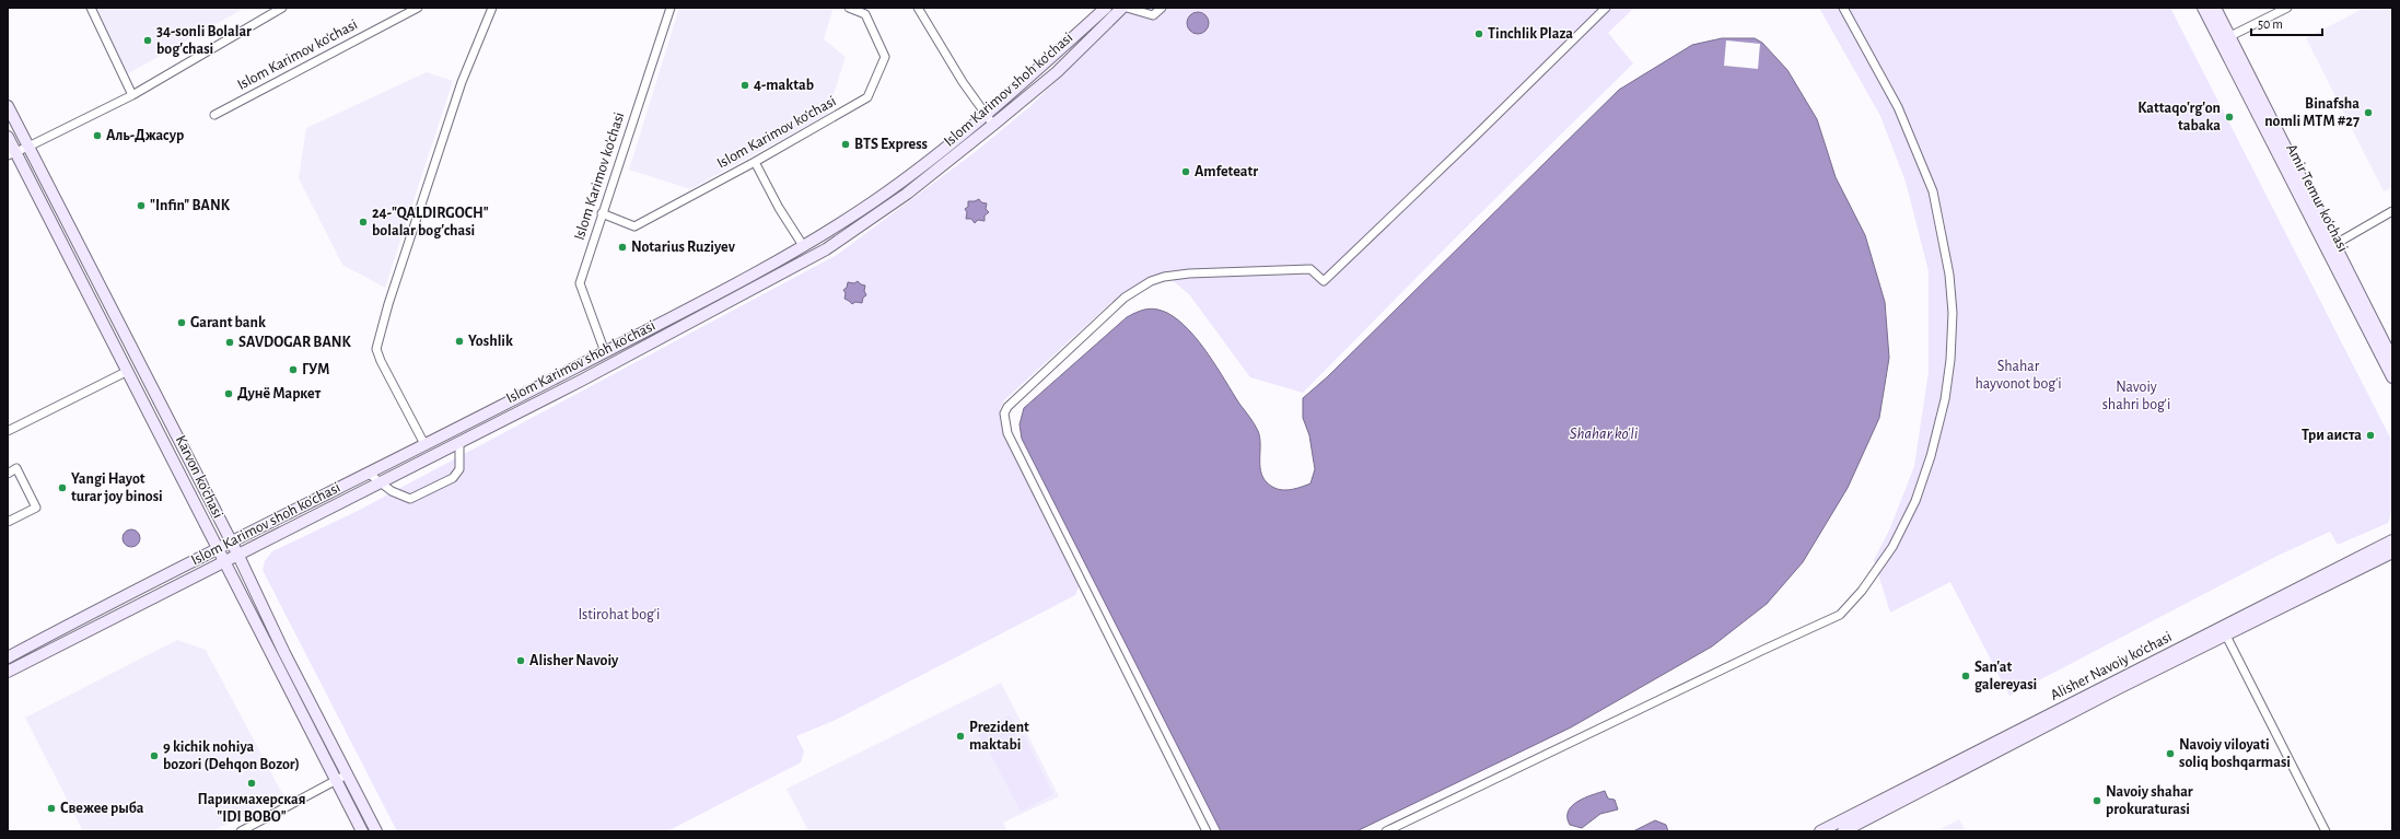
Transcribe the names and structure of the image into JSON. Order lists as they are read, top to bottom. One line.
{"streets":{"main road":["Islom Karimov shoh ko'chasi","Amir Temur ko‘chasi","Karvon ko'chasi","Alisher Navoiy ko'chasi"],"street":["Islom Karimov ko‘chasi","Islom Karimov ko'chasi"]},"crossings":[["Islom Karimov ko‘chasi","Islom Karimov ko'chasi"],["Islom Karimov shoh ko'chasi","Islom Karimov ko'chasi"],["Islom Karimov shoh ko'chasi","Karvon ko'chasi"]],"water":["Shahar ko'li"],"parks":["Shahar hayvonot bog'i","Navoiy shahri bog'i","Istirohat bog'i"],"places":["Tinchlik Plaza","34-sonli Bolalar bog'chasi","4-maktab","Binafsha nomli MTM #27","Kattaqo'rg'on tabaka","Аль-Джасур","BTS Express","Amfeteatr","\"Infin\" BANK","24-\"QALDIRGOCH\" bolalar bog'chasi","Notarius Ruziyev","Garant bank","Yoshlik","SAVDOGAR BANK","ГУМ","Дунё Маркет","Три аиста","Yangi Hayot turar joy binosi","Alisher Navoiy","San'at galereyasi","Prezident maktabi","Navoiy viloyati soliq boshqarmasi","9 kichik nohiya bozori (Dehqon Bozor)","Парикмахерская \"IDI BOBO\"","Navoiy shahar prokuraturasi","Свежее рыба"],"scale_bar":"50 m"}
